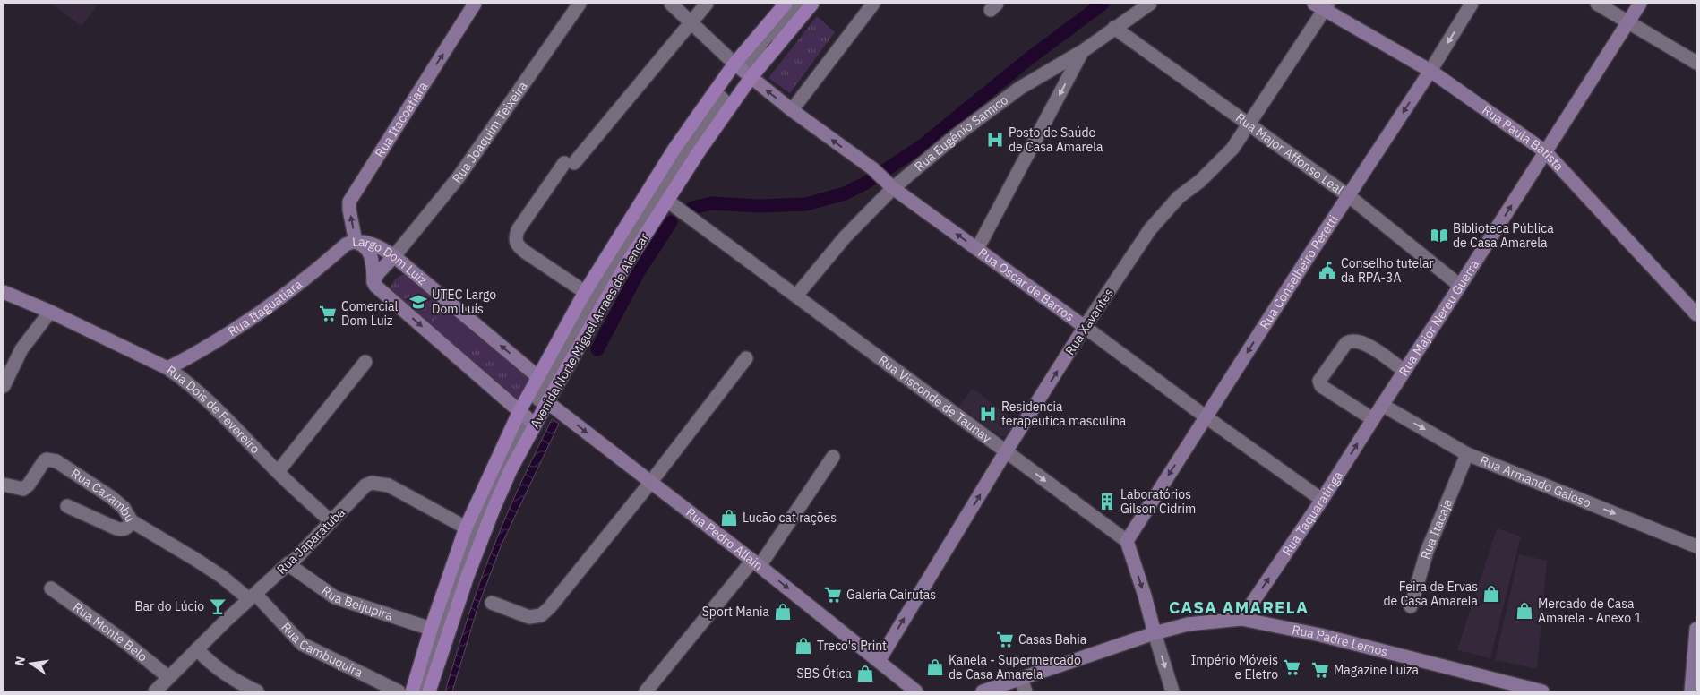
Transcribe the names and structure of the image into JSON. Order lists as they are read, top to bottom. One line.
{"streets":{"main road":["Avenida Norte Miguel Arraes de Alencar"],"street":["Rua Itacoatiara","Rua Joaquim Teixeira","Rua Eugênio Samico","Rua Paula Batista","Rua Major Affonso Leal","Largo Dom Luiz","Rua Conselheiro Peretti","Rua Oscar de Barros","Rua Itaguatiara","Rua Major Nereu Guerra","Rua Xavantes","Rua Visconde de Taunay","Rua Dois de Fevereiro","Rua Armando Gaioso","Rua Caxambu","Rua Taquaratinga","Rua Itacaja","Rua Pedro Allain","Rua Japaratuba","Rua Beijupira","Rua Monte Belo","Rua Padre Lemos","Rua Cambuquira"]},"crossings":[["Rua Itacoatiara","Largo Dom Luiz"],["Rua Itacoatiara","Rua Itaguatiara"],["Rua Joaquim Teixeira","Largo Dom Luiz"],["Rua Eugênio Samico","Rua Major Affonso Leal"],["Rua Eugênio Samico","Rua Oscar de Barros"],["Rua Eugênio Samico","Rua Visconde de Taunay"],["Rua Paula Batista","Rua Conselheiro Peretti"],["Rua Paula Batista","Rua Major Nereu Guerra"],["Rua Paula Batista","Rua Xavantes"],["Rua Major Affonso Leal","Rua Conselheiro Peretti"],["Rua Major Affonso Leal","Rua Major Nereu Guerra"],["Rua Major Affonso Leal","Rua Xavantes"],["Largo Dom Luiz","Rua Itaguatiara"],["Largo Dom Luiz","Avenida Norte Miguel Arraes de Alencar"],["Rua Conselheiro Peretti","Rua Oscar de Barros"],["Rua Conselheiro Peretti","Rua Visconde de Taunay"],["Rua Oscar de Barros","Rua Xavantes"],["Rua Oscar de Barros","Avenida Norte Miguel Arraes de Alencar"],["Rua Oscar de Barros","Rua Taquaratinga"],["Rua Itaguatiara","Rua Dois de Fevereiro"],["Rua Major Nereu Guerra","Rua Armando Gaioso"],["Rua Major Nereu Guerra","Rua Taquaratinga"],["Rua Xavantes","Rua Visconde de Taunay"],["Rua Xavantes","Rua Pedro Allain"],["Avenida Norte Miguel Arraes de Alencar","Rua Visconde de Taunay"],["Avenida Norte Miguel Arraes de Alencar","Rua Pedro Allain"],["Avenida Norte Miguel Arraes de Alencar","Rua Japaratuba"],["Avenida Norte Miguel Arraes de Alencar","Rua Beijupira"],["Rua Dois de Fevereiro","Rua Japaratuba"],["Rua Armando Gaioso","Rua Taquaratinga"],["Rua Armando Gaioso","Rua Itacaja"],["Rua Caxambu","Rua Japaratuba"],["Rua Caxambu","Rua Cambuquira"],["Rua Taquaratinga","Rua Padre Lemos"],["Rua Japaratuba","Rua Beijupira"],["Rua Japaratuba","Rua Monte Belo"],["Rua Japaratuba","Rua Cambuquira"]],"one_way":["Rua Itacoatiara","Rua Conselheiro Peretti","Rua Oscar de Barros","Rua Xavantes","Rua Armando Gaioso","Rua Taquaratinga","Rua Pedro Allain"],"districts":["CASA AMARELA"],"places":{"hospital":["Posto de Saúde de Casa Amarela","Residencia terapeutica masculina"],"library":["Biblioteca Pública de Casa Amarela"],"public building":["Conselho tutelar da RPA-3A"],"school or university":["UTEC Largo Dom Luís"],"supermarket":["Comercial Dom Luiz","Galeria Cairutas","Casas Bahia","Império Móveis e Eletro","Magazine Luiza"],"building":["Laboratórios Gilson Cidrim"],"shop":["Lucão cat rações","Feira de Ervas de Casa Amarela","Mercado de Casa Amarela - Anexo 1","Sport Mania","Treco's Print","Kanela - Supermercado de Casa Amarela","SBS Ótica"],"bar":["Bar do Lúcio"]},"north":"left"}
